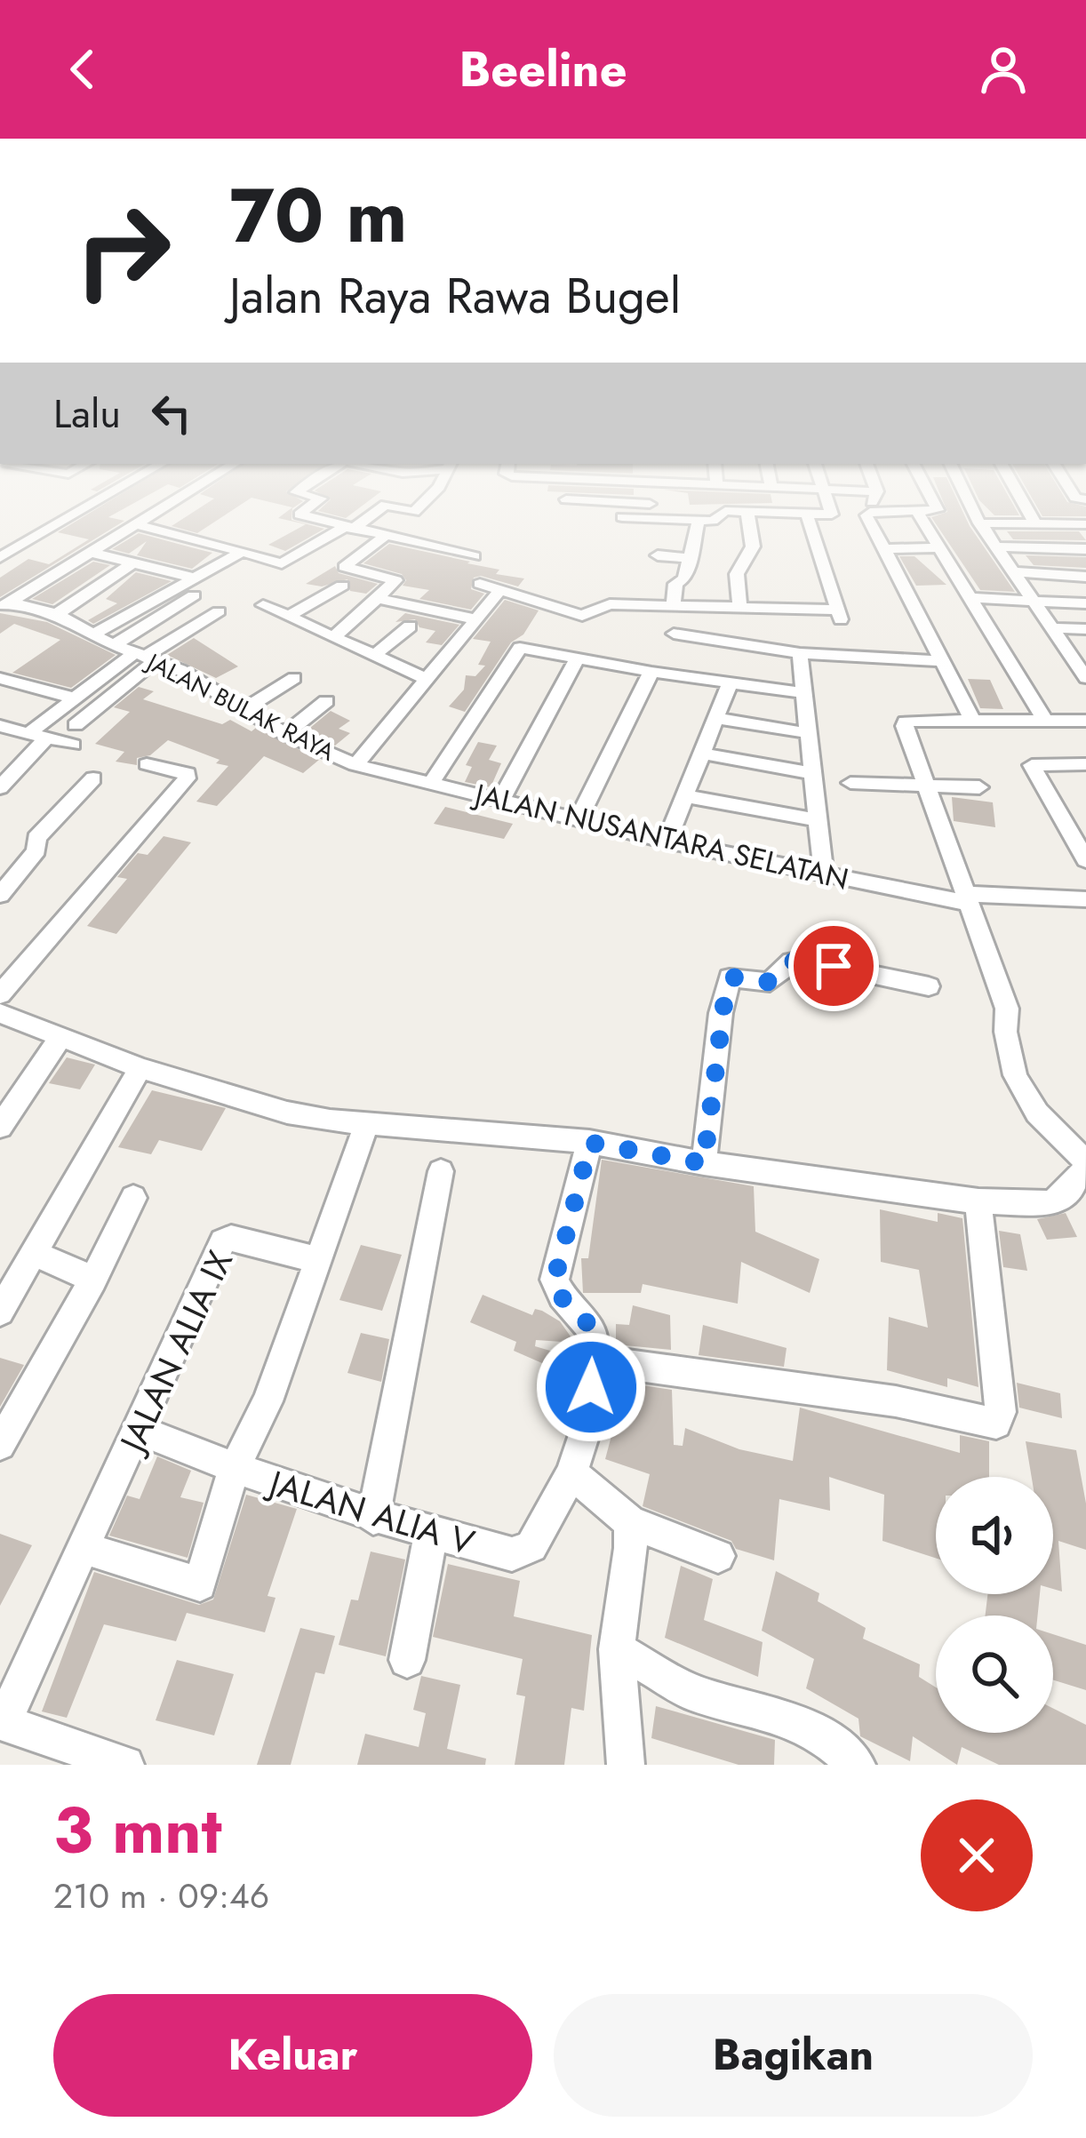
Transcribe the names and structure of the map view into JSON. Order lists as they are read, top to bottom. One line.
{"streets":{"street":["JALAN BULAK RAYA","JALAN NUSANTARA SELATAN","JALAN ALIA IX","JALAN ALIA V"]},"crossings":[["JALAN BULAK RAYA","JALAN NUSANTARA SELATAN"],["JALAN ALIA IX","JALAN ALIA V"]],"page":{"header":"Beeline","turn":["70 m","Jalan Raya Rawa Bugel"],"then":"Lalu","heading":["3 mnt","210 m · 09:46"],"buttons":["Keluar","Bagikan"]}}
